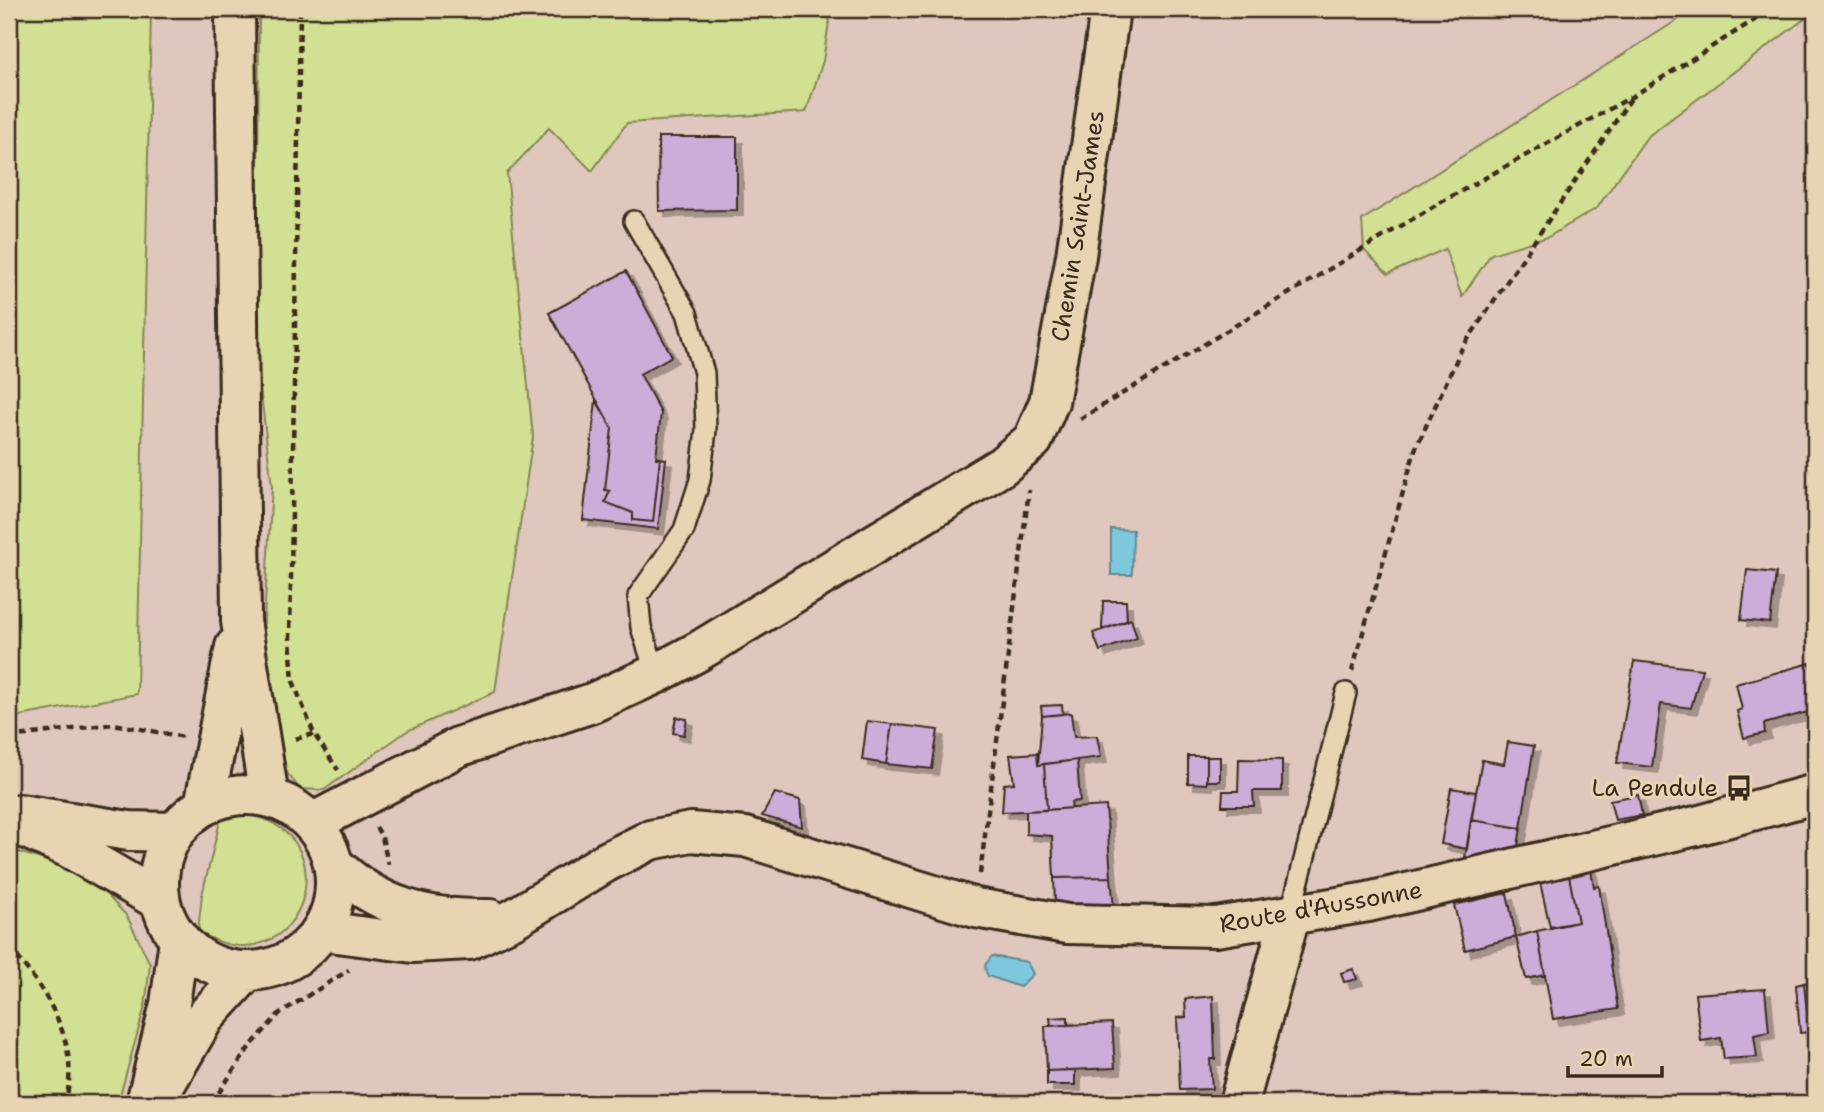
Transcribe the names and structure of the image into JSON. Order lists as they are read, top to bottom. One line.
{"streets":{"main road":["Chemin Saint-James","Route d'Aussonne"]},"places":{"bus stop":["La Pendule"]},"scale_bar":"20 m"}
